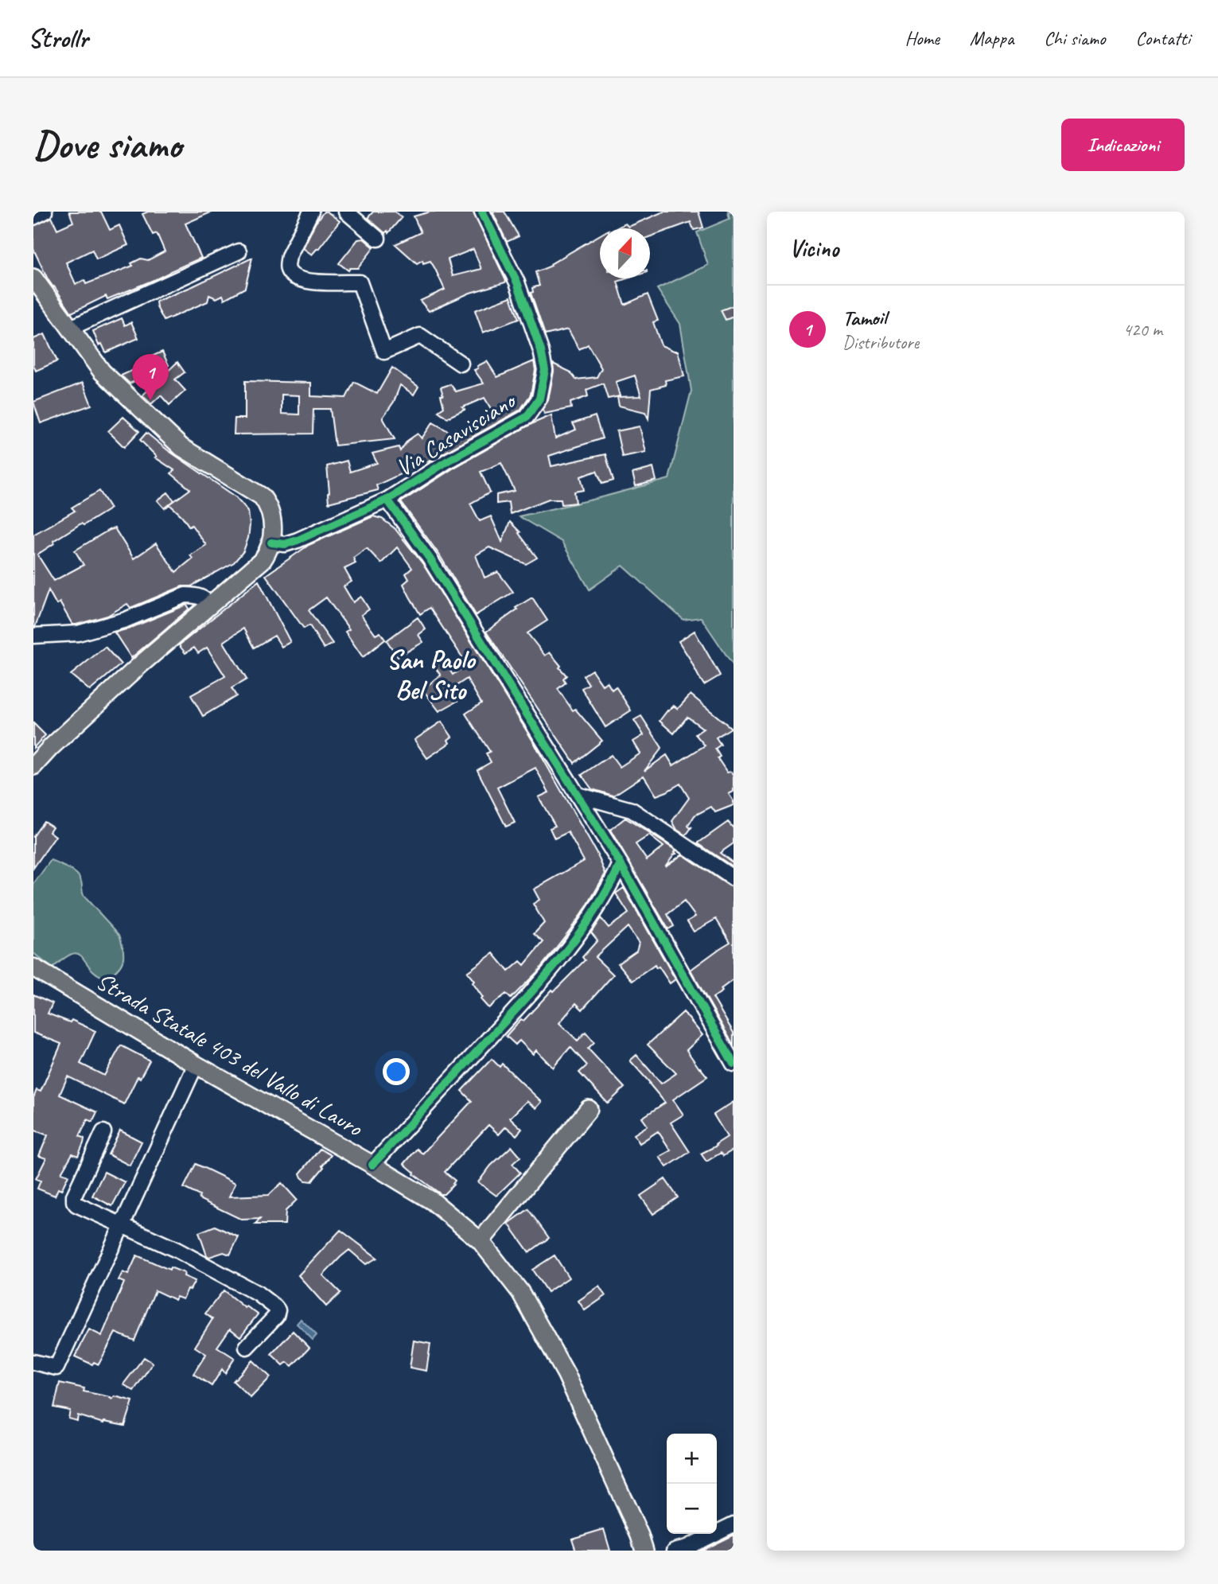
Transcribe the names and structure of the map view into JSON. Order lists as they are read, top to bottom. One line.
{"streets":{"main road":["Strada Statale 403 del Vallo di Lauro"],"street":["Via Casavisciano"]},"districts":["San Paolo Bel Sito"],"north":"top","page":{"header":"Strollr","nav":["Home","Mappa","Chi siamo","Contatti"],"buttons":"Indicazioni","title":"Dove siamo","heading":"Vicino","list":[{"mark":"1","name":"Tamoil","note":"Distributore","value":"420 m"}],"pins":"1","map_buttons":["+","−"]}}
